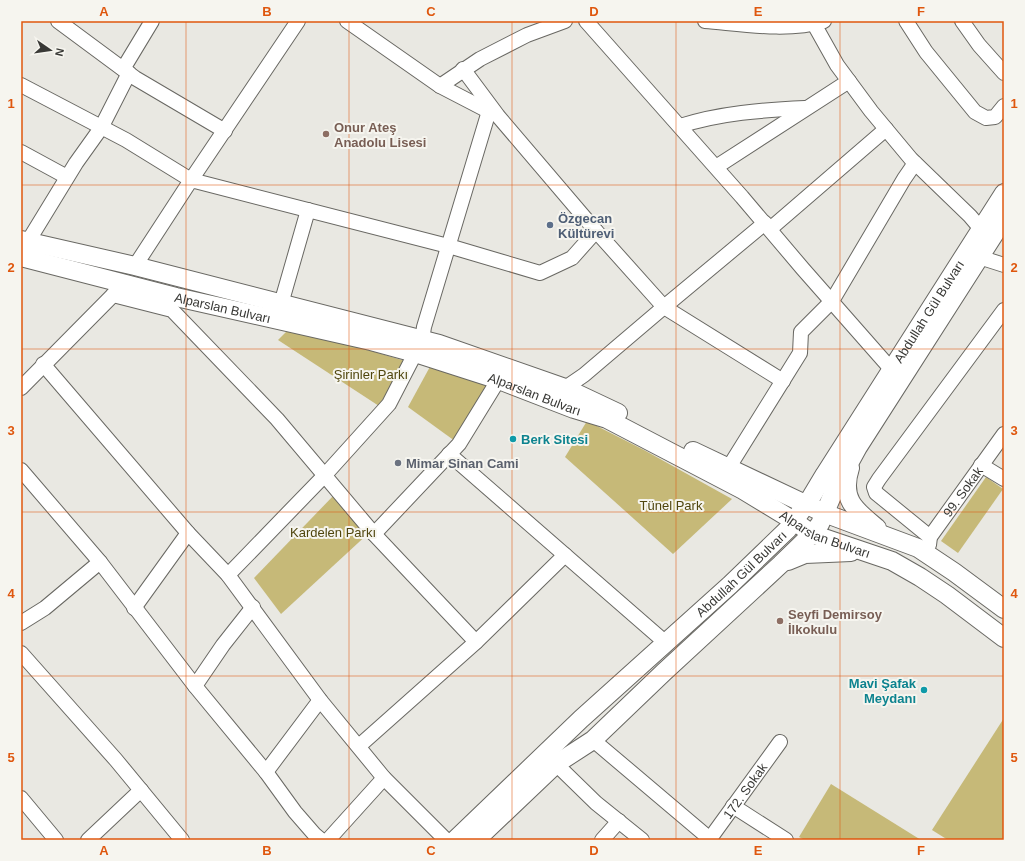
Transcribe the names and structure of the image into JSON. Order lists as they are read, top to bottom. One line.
{"streets":{"main road":["Alparslan Bulvarı","Abdullah Gül Bulvarı"],"street":["99. Sokak","172. Sokak"]},"crossings":[["Alparslan Bulvarı","Abdullah Gül Bulvarı"],["Alparslan Bulvarı","99. Sokak"]],"parks":["Şirinler Parkı","Tünel Park","Kardelen Parkı"],"places":["Onur Ateş Anadolu Lisesi","Özgecan Kültürevi","Berk Sitesi","Mimar Sinan Cami","Seyfi Demirsoy İlkokulu","Mavi Şafak Meydanı"],"north":"right","grid":{"columns":["A","B","C","D","E","F"],"rows":["1","2","3","4","5"]}}
